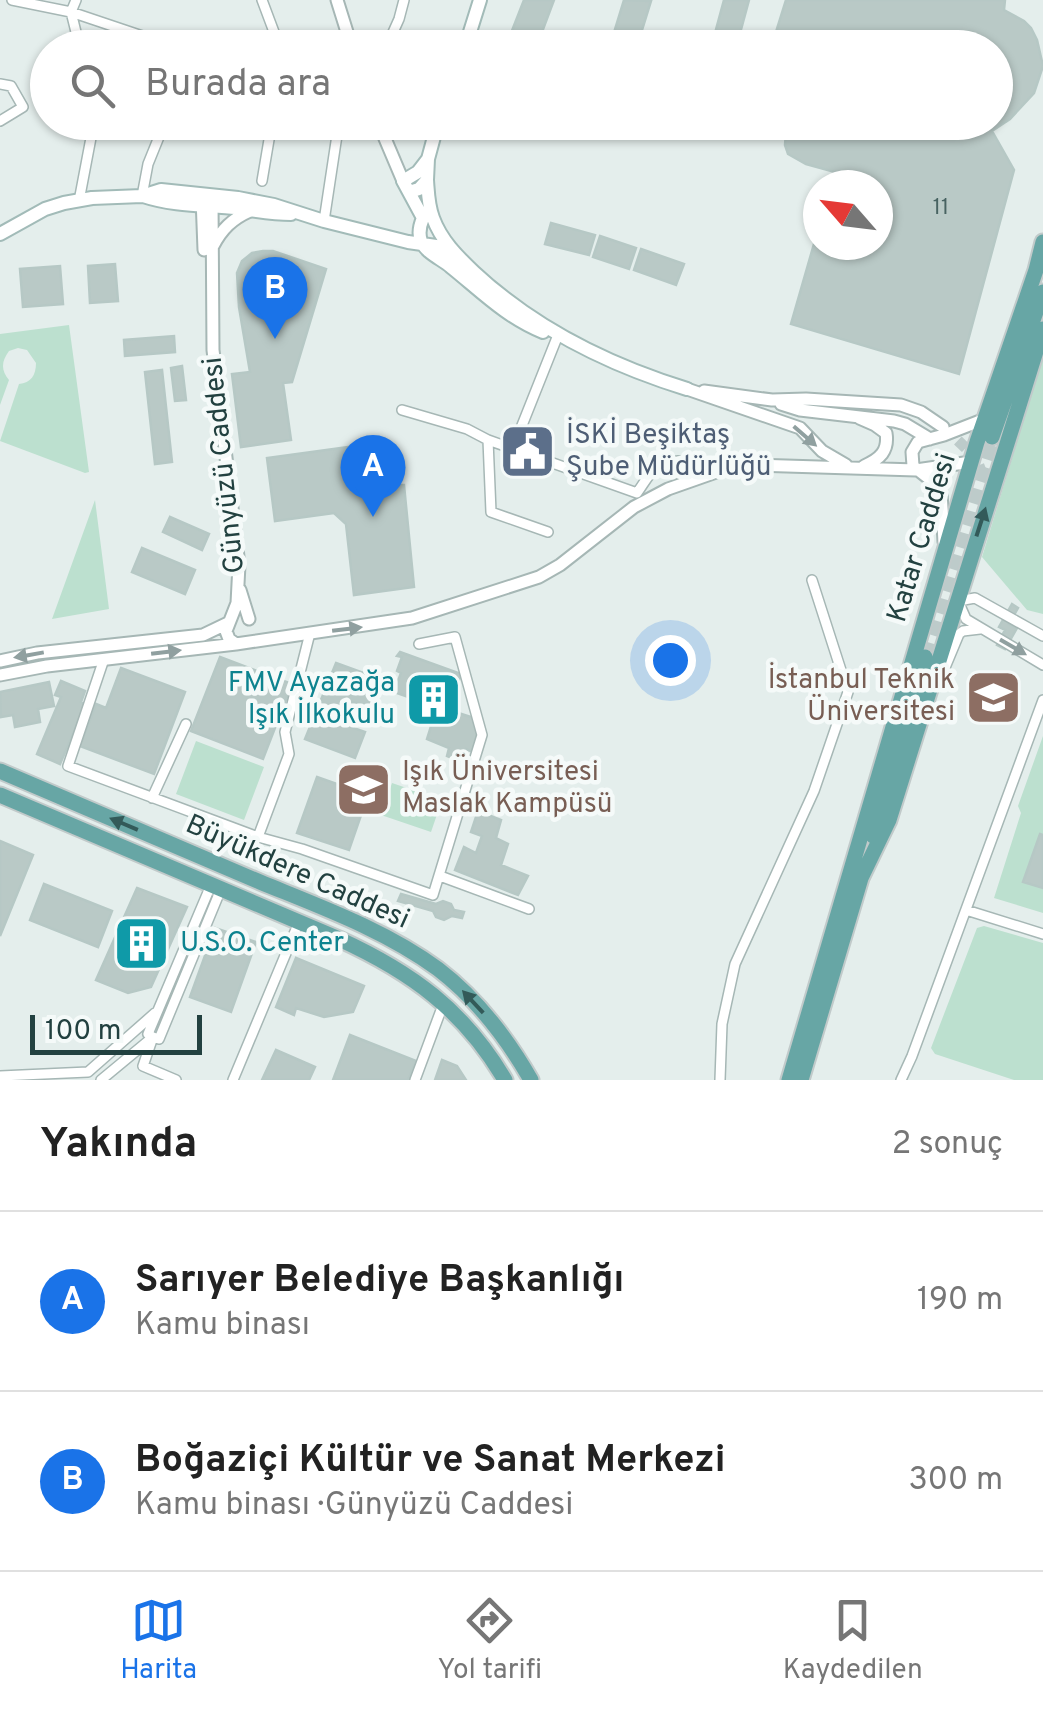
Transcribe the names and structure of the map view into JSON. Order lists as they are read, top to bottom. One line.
{"streets":{"main road":["Katar Caddesi","Büyükdere Caddesi"],"street":["Günyüzü Caddesi"]},"places":{"public building":["İSKİ Beşiktaş Şube Müdürlüğü"],"school or university":["İstanbul Teknik Üniversitesi","Işık Üniversitesi Maslak Kampüsü"],"building":["FMV Ayazağa Işık İlkokulu","U.S.O. Center"]},"house_numbers":["11"],"scale_bar":"100 m","north":"top left","page":{"search":"Burada ara","pins":["B","A"],"scale":"100 m","heading":["Yakında","2 sonuç"],"list":[{"mark":"A","name":"Sarıyer Belediye Başkanlığı","note":"Kamu binası","value":"190 m"},{"mark":"B","name":"Boğaziçi Kültür ve Sanat Merkezi","note":"Kamu binası · Günyüzü Caddesi","value":"300 m"}],"nav":["Harita","Yol tarifi","Kaydedilen"]}}
